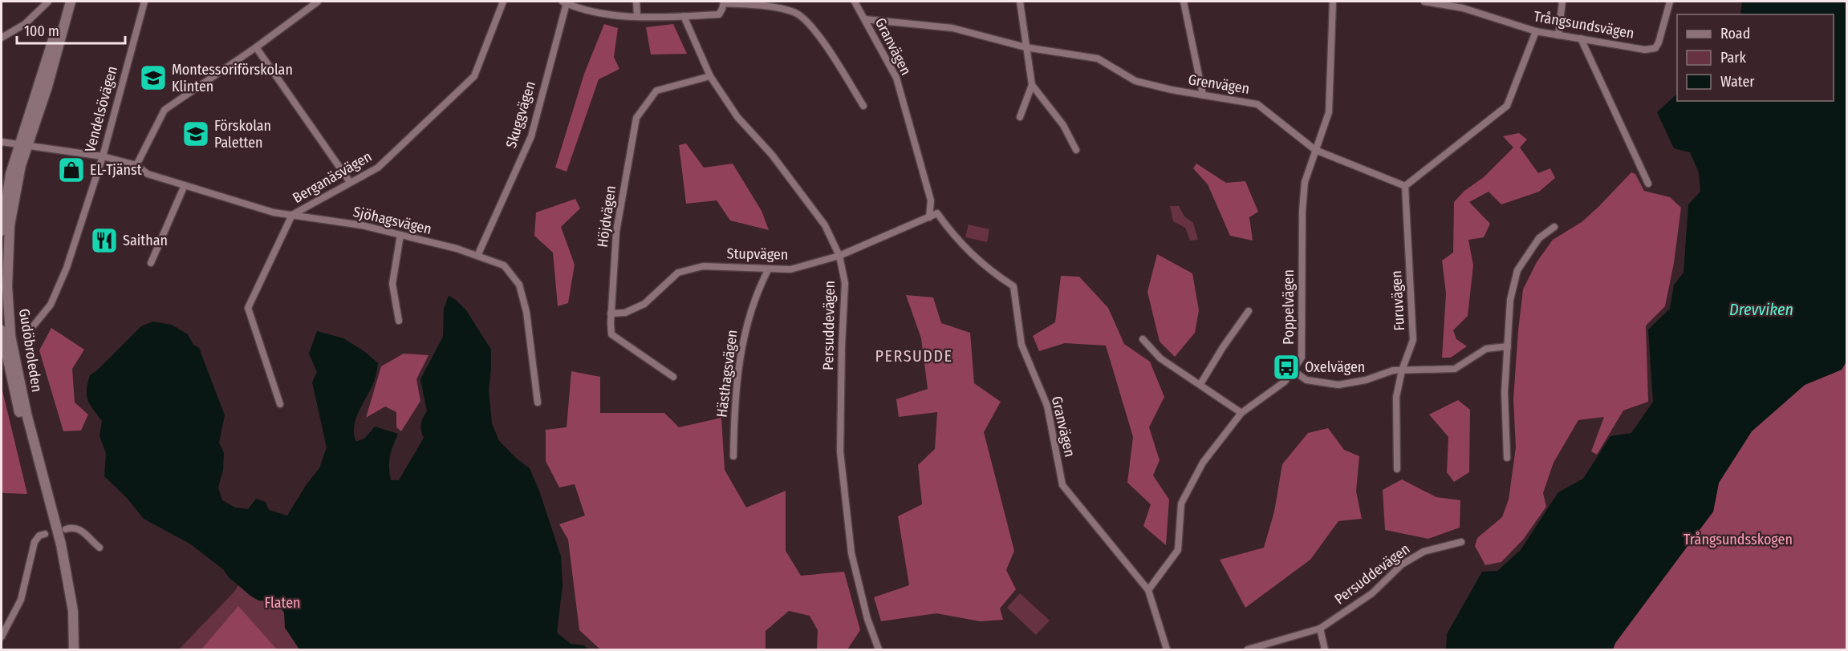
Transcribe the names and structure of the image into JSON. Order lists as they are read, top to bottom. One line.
{"streets":{"main road":["Gudöbroleden"],"street":["Trångsundsvägen","Granvägen","Grenvägen","Vendelsövägen","Skuggvägen","Berganäsvägen","Höjdvägen","Sjöhagsvägen","Stupvägen","Furuvägen","Poppelvägen","Persuddevägen","Hästhagsvägen"]},"crossings":[["Granvägen","Grenvägen"],["Granvägen","Stupvägen"],["Granvägen","Poppelvägen"],["Grenvägen","Furuvägen"],["Grenvägen","Poppelvägen"],["Vendelsövägen","Sjöhagsvägen"],["Skuggvägen","Sjöhagsvägen"],["Berganäsvägen","Sjöhagsvägen"],["Höjdvägen","Stupvägen"],["Höjdvägen","Persuddevägen"],["Sjöhagsvägen","Gudöbroleden"],["Stupvägen","Persuddevägen"],["Stupvägen","Hästhagsvägen"]],"districts":["PERSUDDE"],"water":["Drevviken"],"parks":["Trångsundsskogen","Flaten"],"places":{"school or university":["Montessoriförskolan Klinten","Förskolan Paletten"],"shop":["EL-Tjänst"],"restaurant":["Saithan"],"bus stop":["Oxelvägen"]},"legend":["Road","Park","Water"],"scale_bar":"100 m"}
